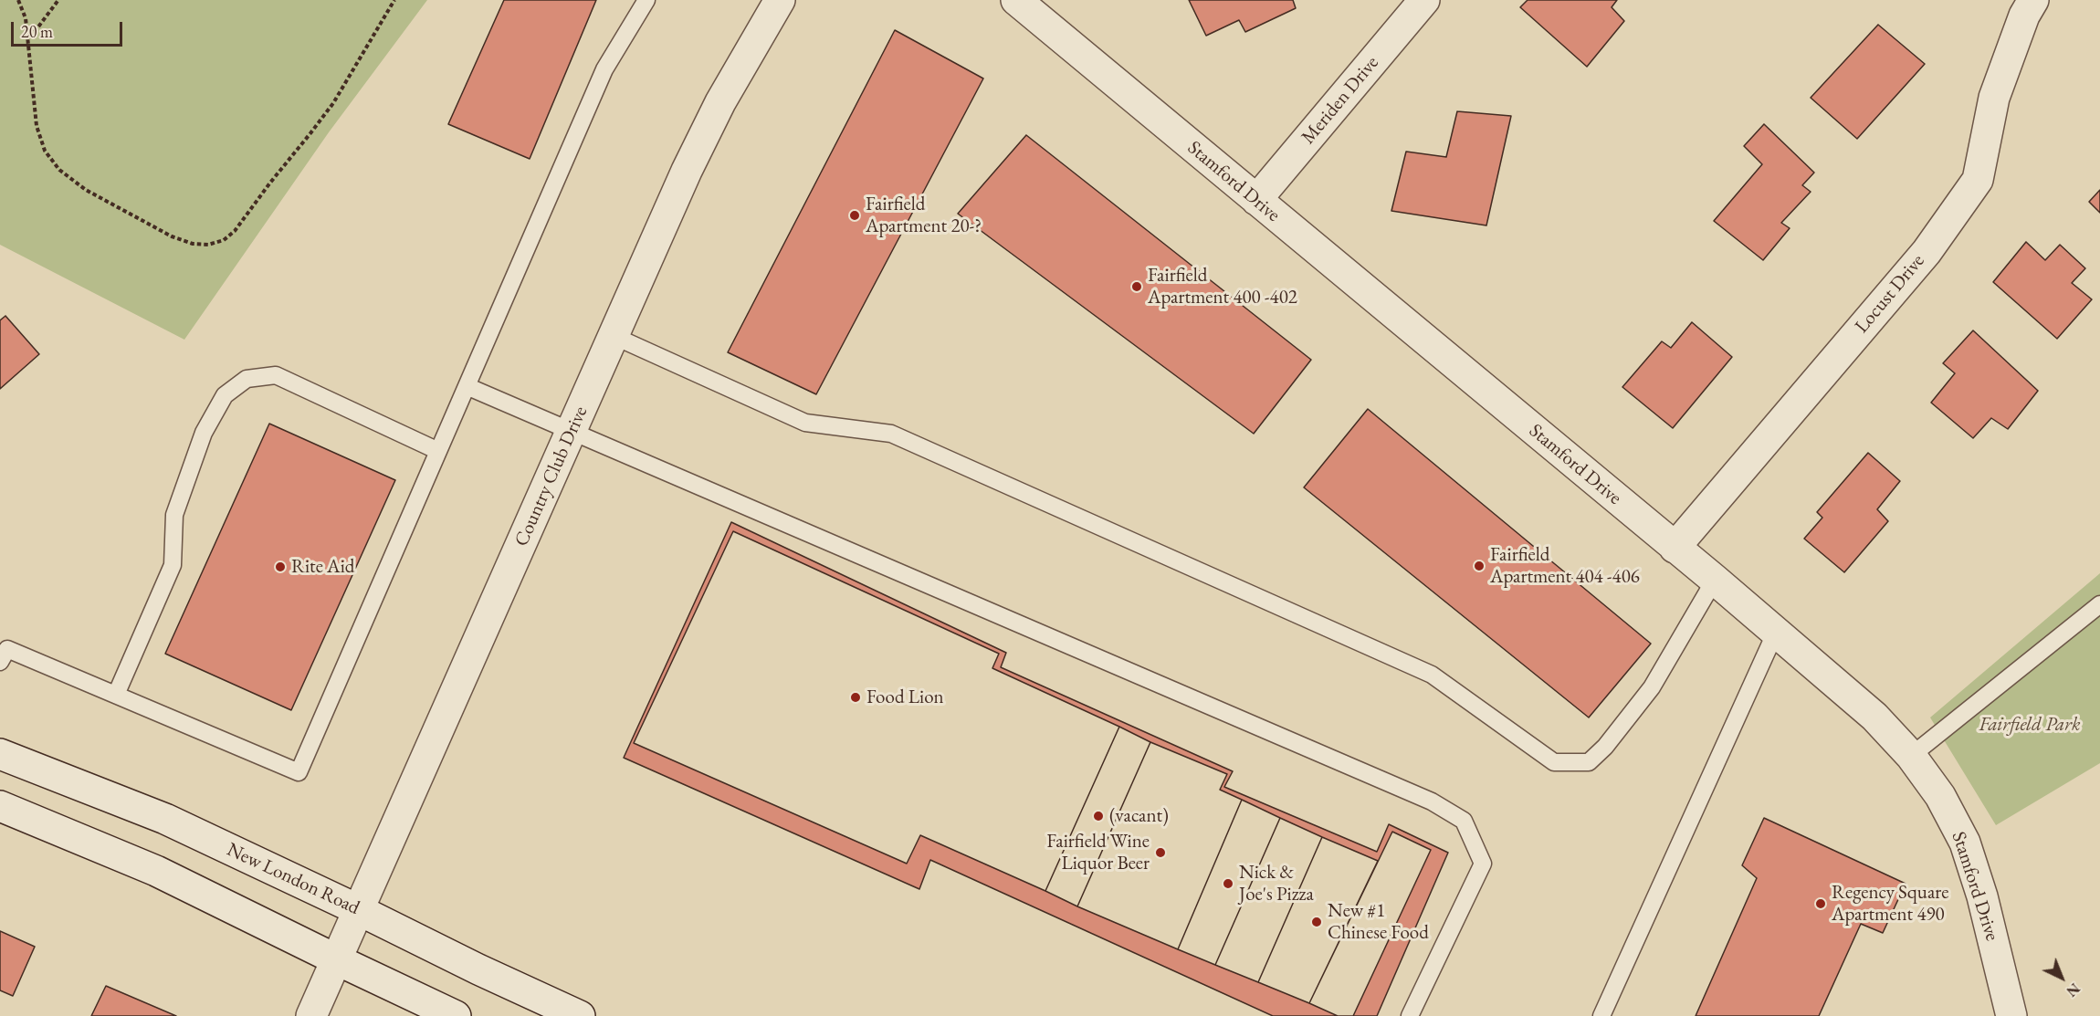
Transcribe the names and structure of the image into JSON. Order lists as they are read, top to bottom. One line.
{"streets":{"street":["Meriden Drive","Stamford Drive","Locust Drive","Country Club Drive","New London Road"]},"crossings":[["Meriden Drive","Stamford Drive"],["Stamford Drive","Locust Drive"],["Country Club Drive","New London Road"]],"parks":["Fairfield Park"],"places":["Fairfield Apartment 20-?","Fairfield Apartment 400 -402","Fairfield Apartment 404 -406","Rite Aid","Food Lion","(vacant)","Fairfield Wine Liquor Beer","Nick & Joe's Pizza","Regency Square Apartment 490","New #1 Chinese Food"],"scale_bar":"20 m","north":"bottom right"}
